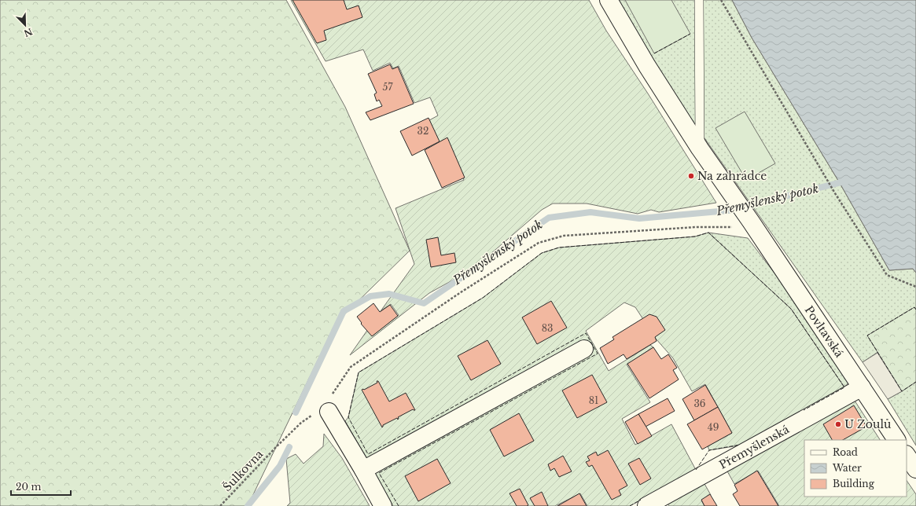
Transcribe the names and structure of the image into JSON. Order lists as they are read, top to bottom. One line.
{"streets":{"street":["Povltavská","Přemyšlenská"],"path":["Šulkovna"]},"crossings":[["Povltavská","Přemyšlenská"]],"water":["Přemyšlenský potok"],"places":["Na zahrádce","U Zoulů"],"house_numbers":["57","32","83","81","36","49"],"legend":["Road","Water","Building"],"scale_bar":"20 m","north":"bottom right"}
